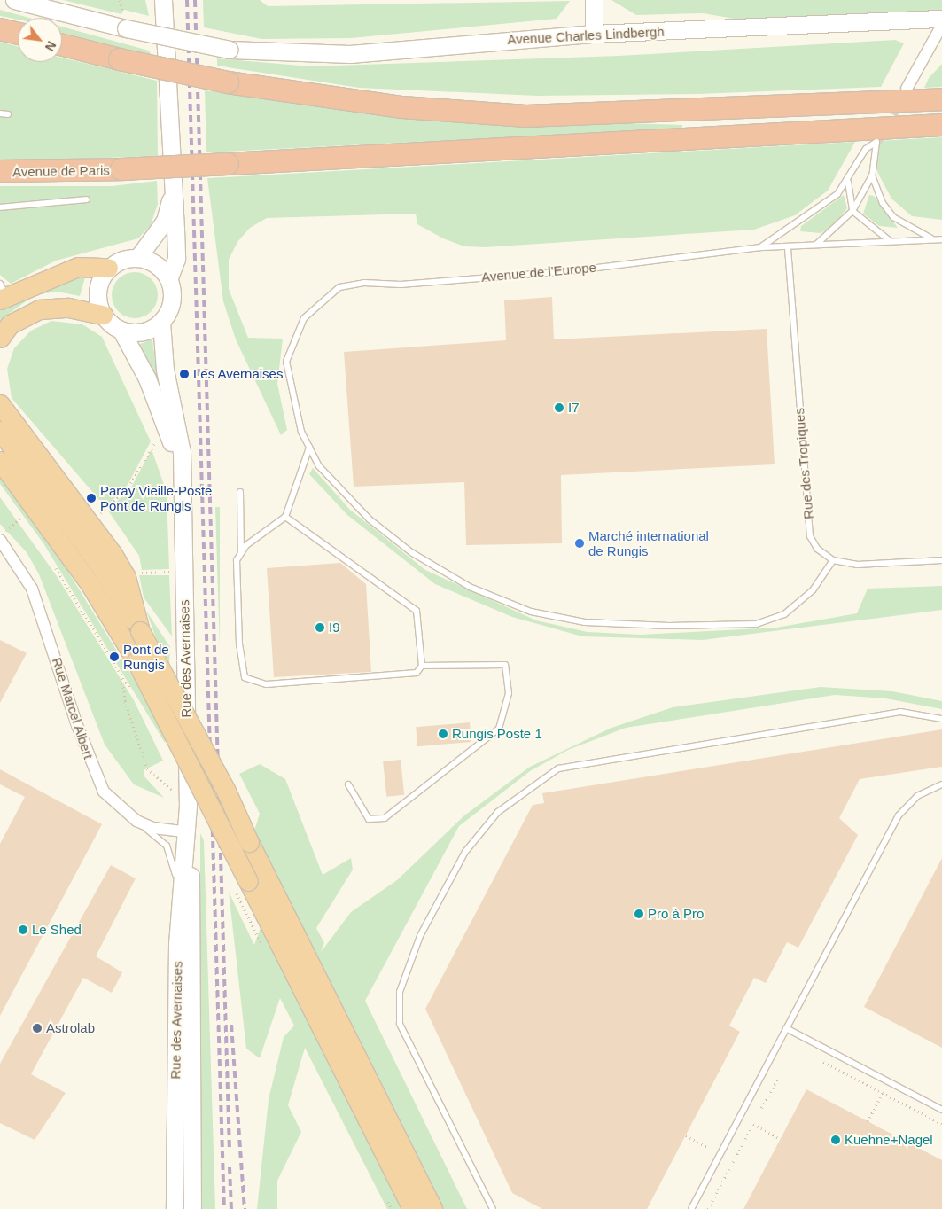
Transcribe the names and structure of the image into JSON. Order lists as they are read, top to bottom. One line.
{"streets":{"highway":["Avenue de Paris"],"main road":["Avenue Charles Lindbergh","Rue des Avernaises"],"street":["Rue Marcel Albert"],"lane":["Avenue de l'Europe","Rue des Tropiques"]},"crossings":[["Avenue de l'Europe","Rue des Tropiques"],["Rue des Avernaises","Rue Marcel Albert"]],"places":["Les Avernaises","I7","Paray Vieille-Poste Pont de Rungis","Marché international de Rungis","I9","Pont de Rungis","Rungis Poste 1","Pro à Pro","Le Shed","Astrolab","Kuehne+Nagel"],"north":"bottom right"}
